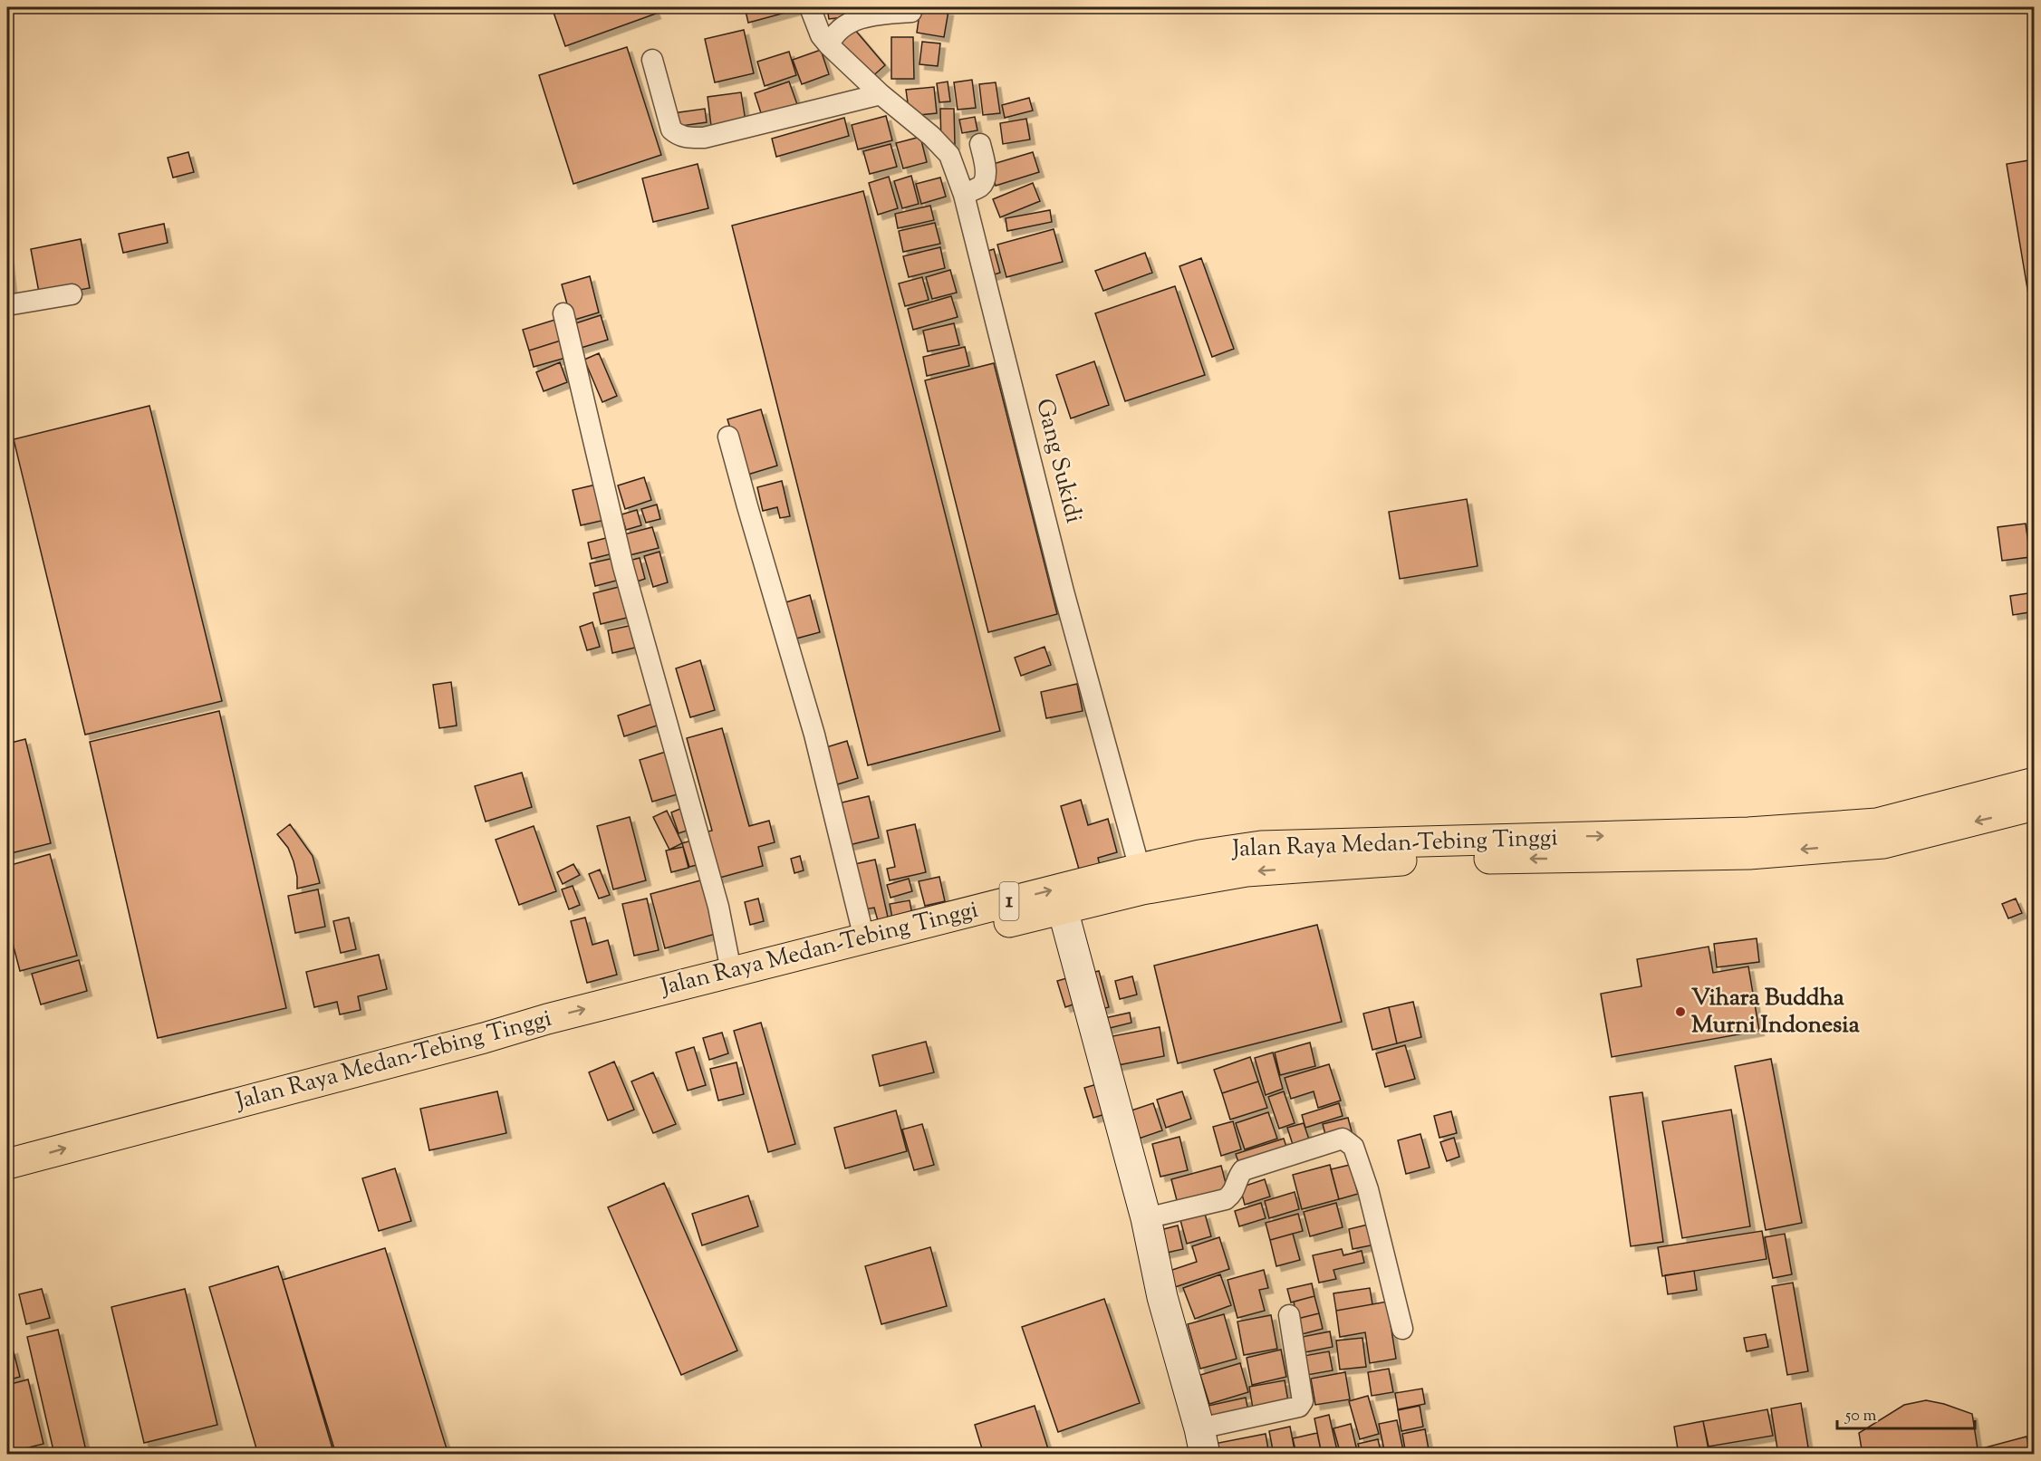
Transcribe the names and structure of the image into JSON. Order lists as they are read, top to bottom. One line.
{"streets":{"highway":["Jalan Raya Medan-Tebing Tinggi","1"],"street":["Gang Sukidi"]},"crossings":[["Gang Sukidi","Jalan Raya Medan-Tebing Tinggi"]],"places":["Vihara Buddha Murni Indonesia"],"scale_bar":"50 m"}
